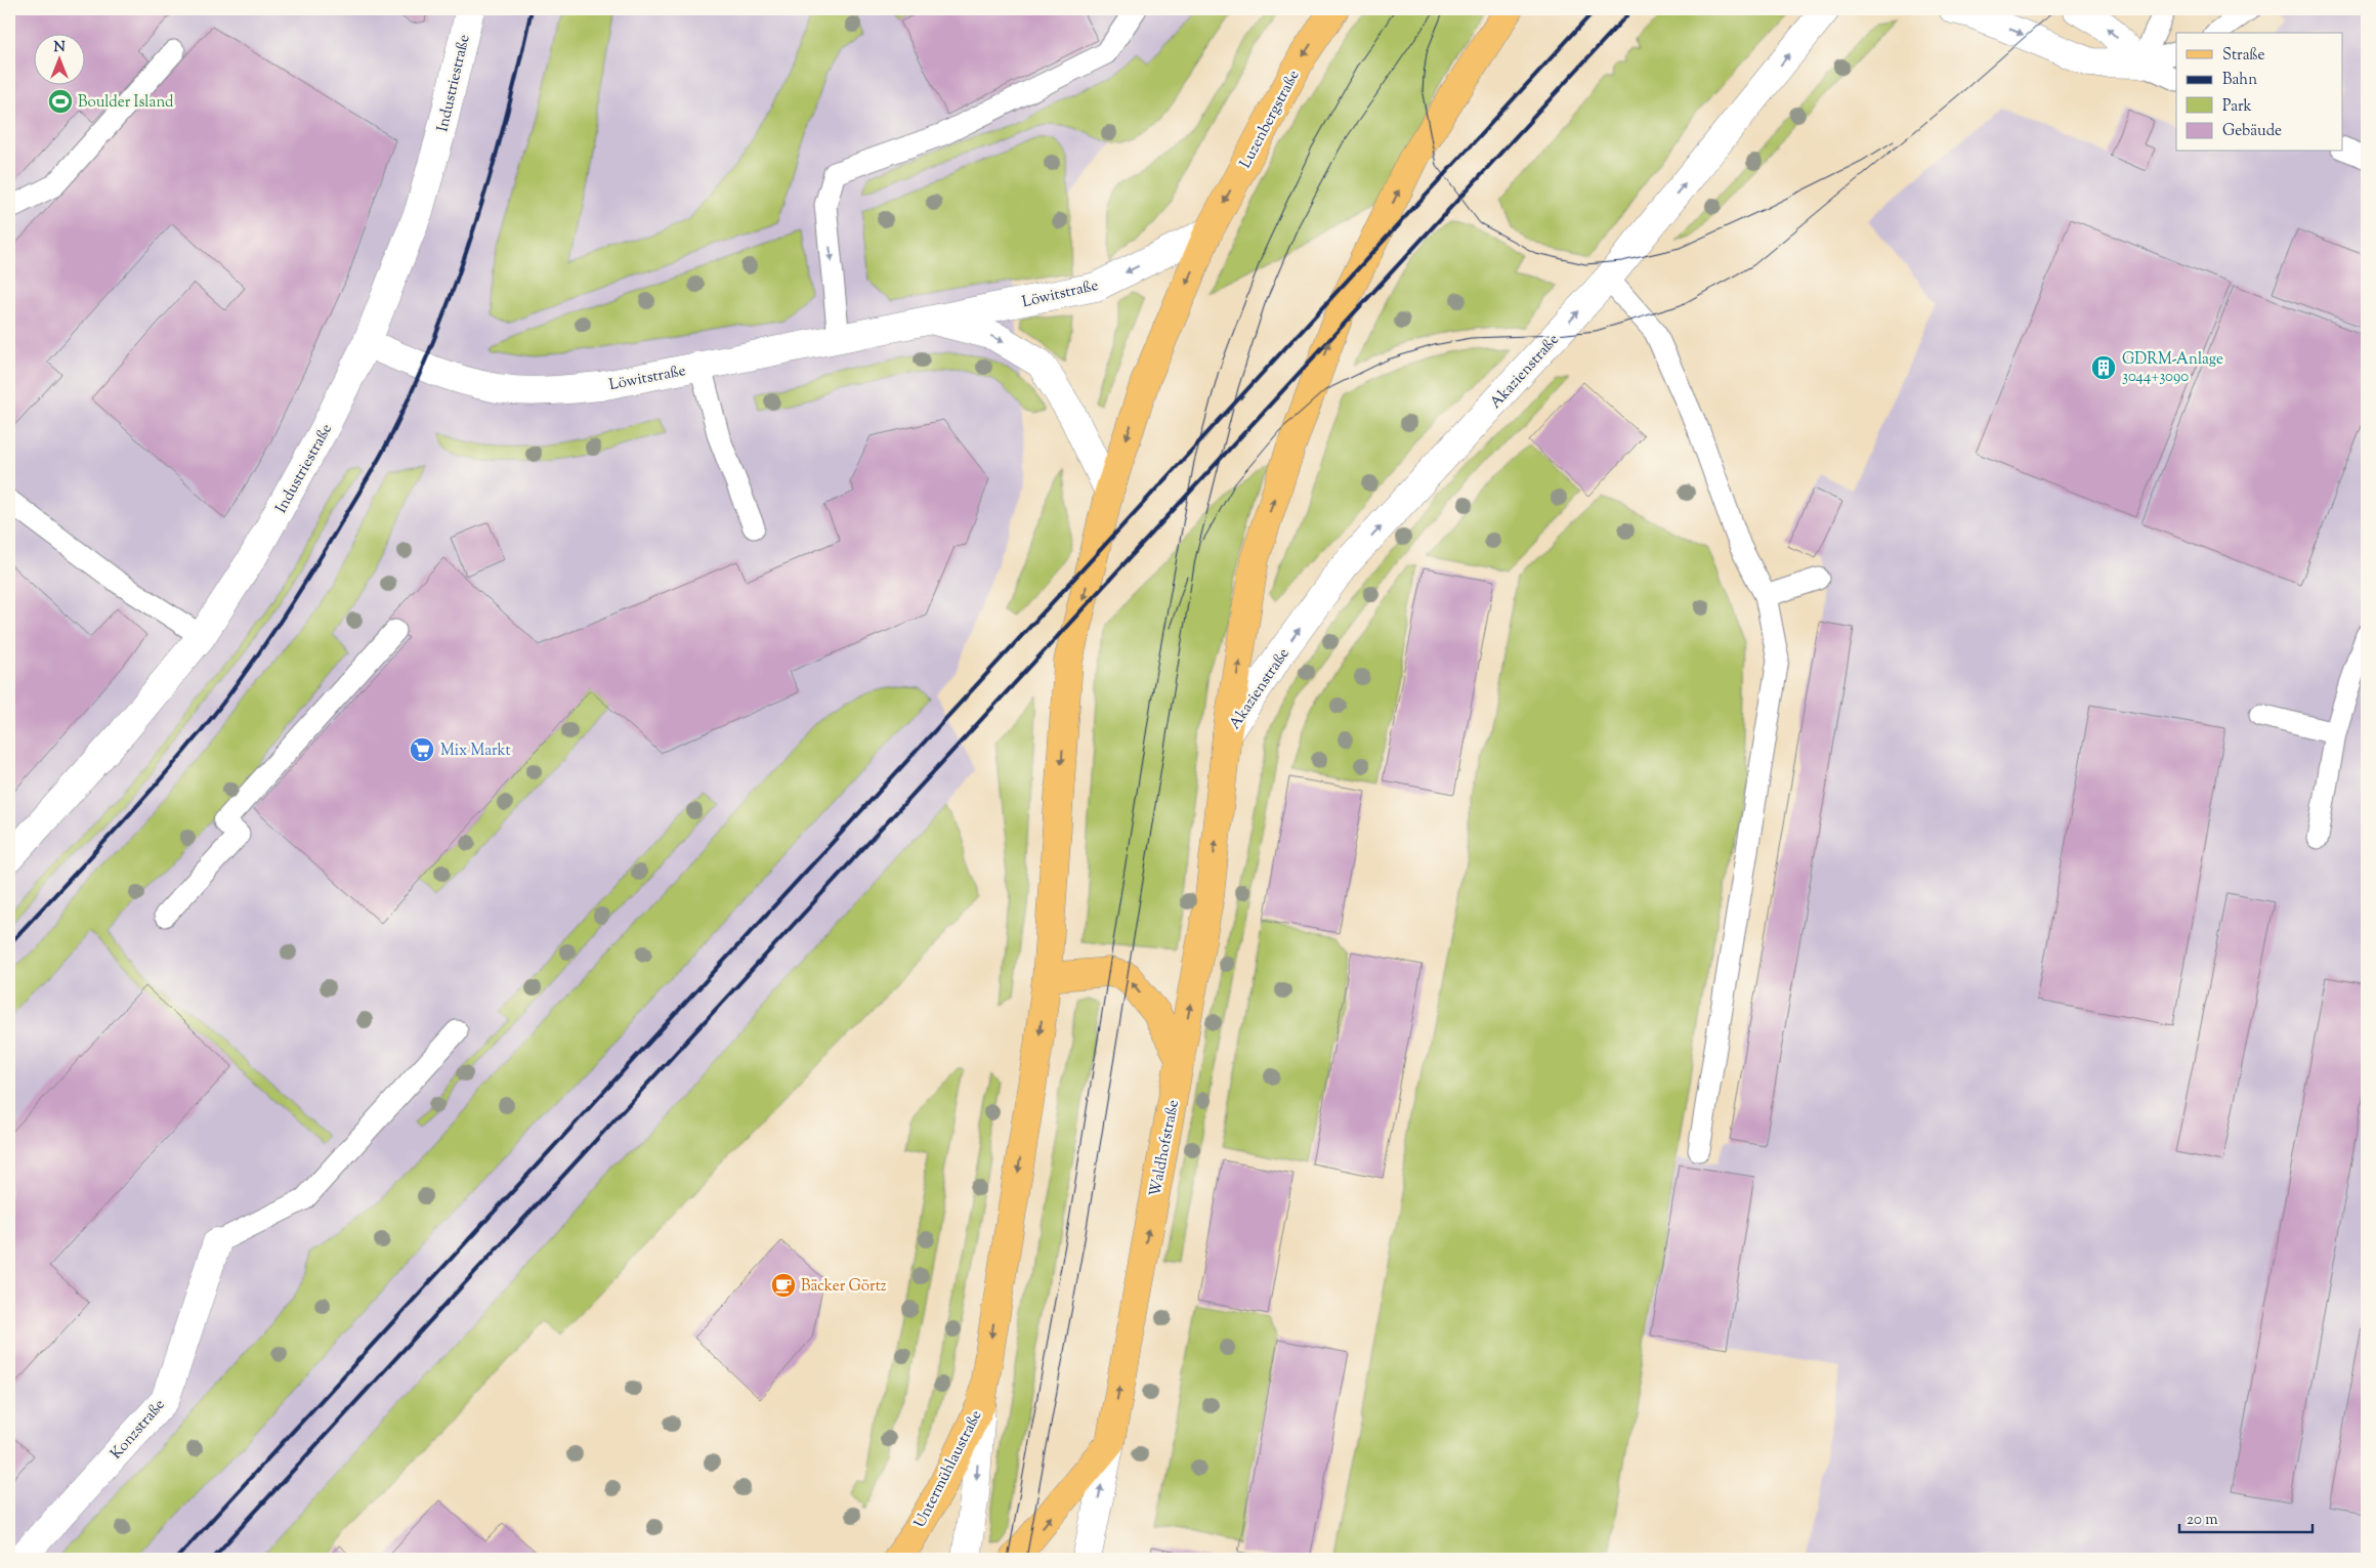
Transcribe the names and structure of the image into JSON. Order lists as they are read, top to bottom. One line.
{"streets":{"main road":["Luzenbergstraße","Waldhofstraße","Untermühlaustraße"],"street":["Industriestraße","Löwitstraße","Akazienstraße","Konzstraße"]},"crossings":[["Industriestraße","Löwitstraße"],["Luzenbergstraße","Löwitstraße"],["Akazienstraße","Waldhofstraße"]],"one_way":["Luzenbergstraße","Akazienstraße"],"places":{"sports":["Boulder Island"],"building":["GDRM-Anlage 3044+3090"],"supermarket":["Mix Markt"],"cafe":["Bäcker Görtz"]},"legend":["Straße","Bahn","Park","Gebäude"],"scale_bar":"20 m","north":"top"}
